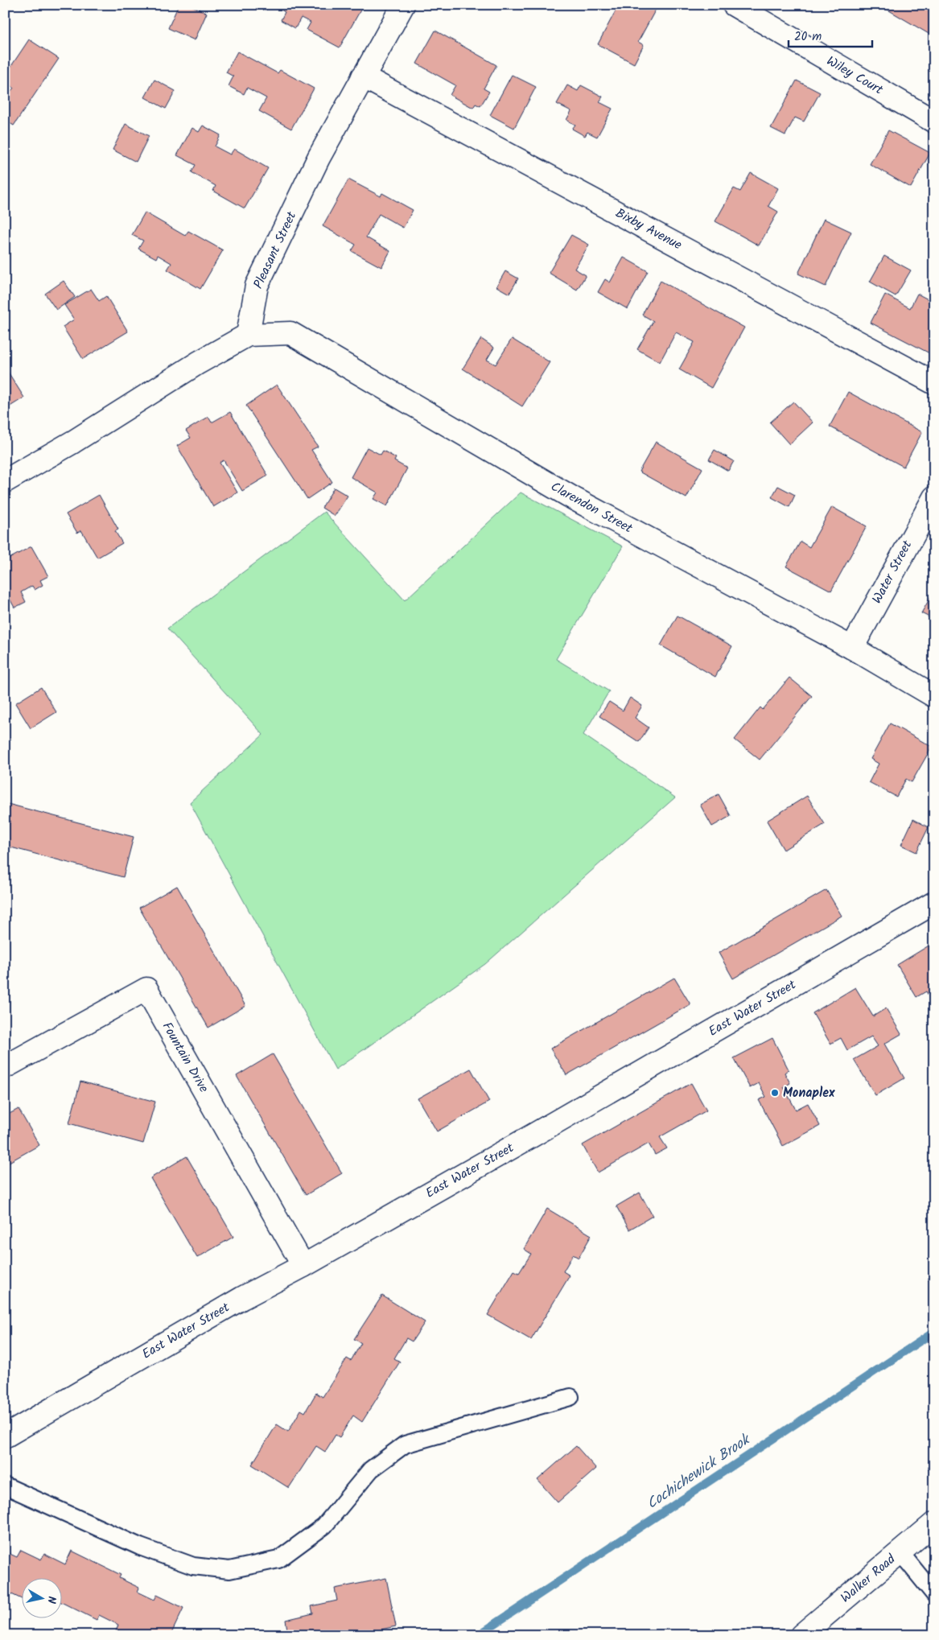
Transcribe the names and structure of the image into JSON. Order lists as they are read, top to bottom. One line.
{"streets":{"street":["Wiley Court","Bixby Avenue","Pleasant Street","Clarendon Street","Water Street","East Water Street","Fountain Drive","Walker Road"]},"crossings":[["Bixby Avenue","Pleasant Street"],["Pleasant Street","Clarendon Street"],["Clarendon Street","Water Street"],["East Water Street","Fountain Drive"]],"water":["Cochichewick Brook"],"places":["Monaplex"],"scale_bar":"20 m","north":"right"}
